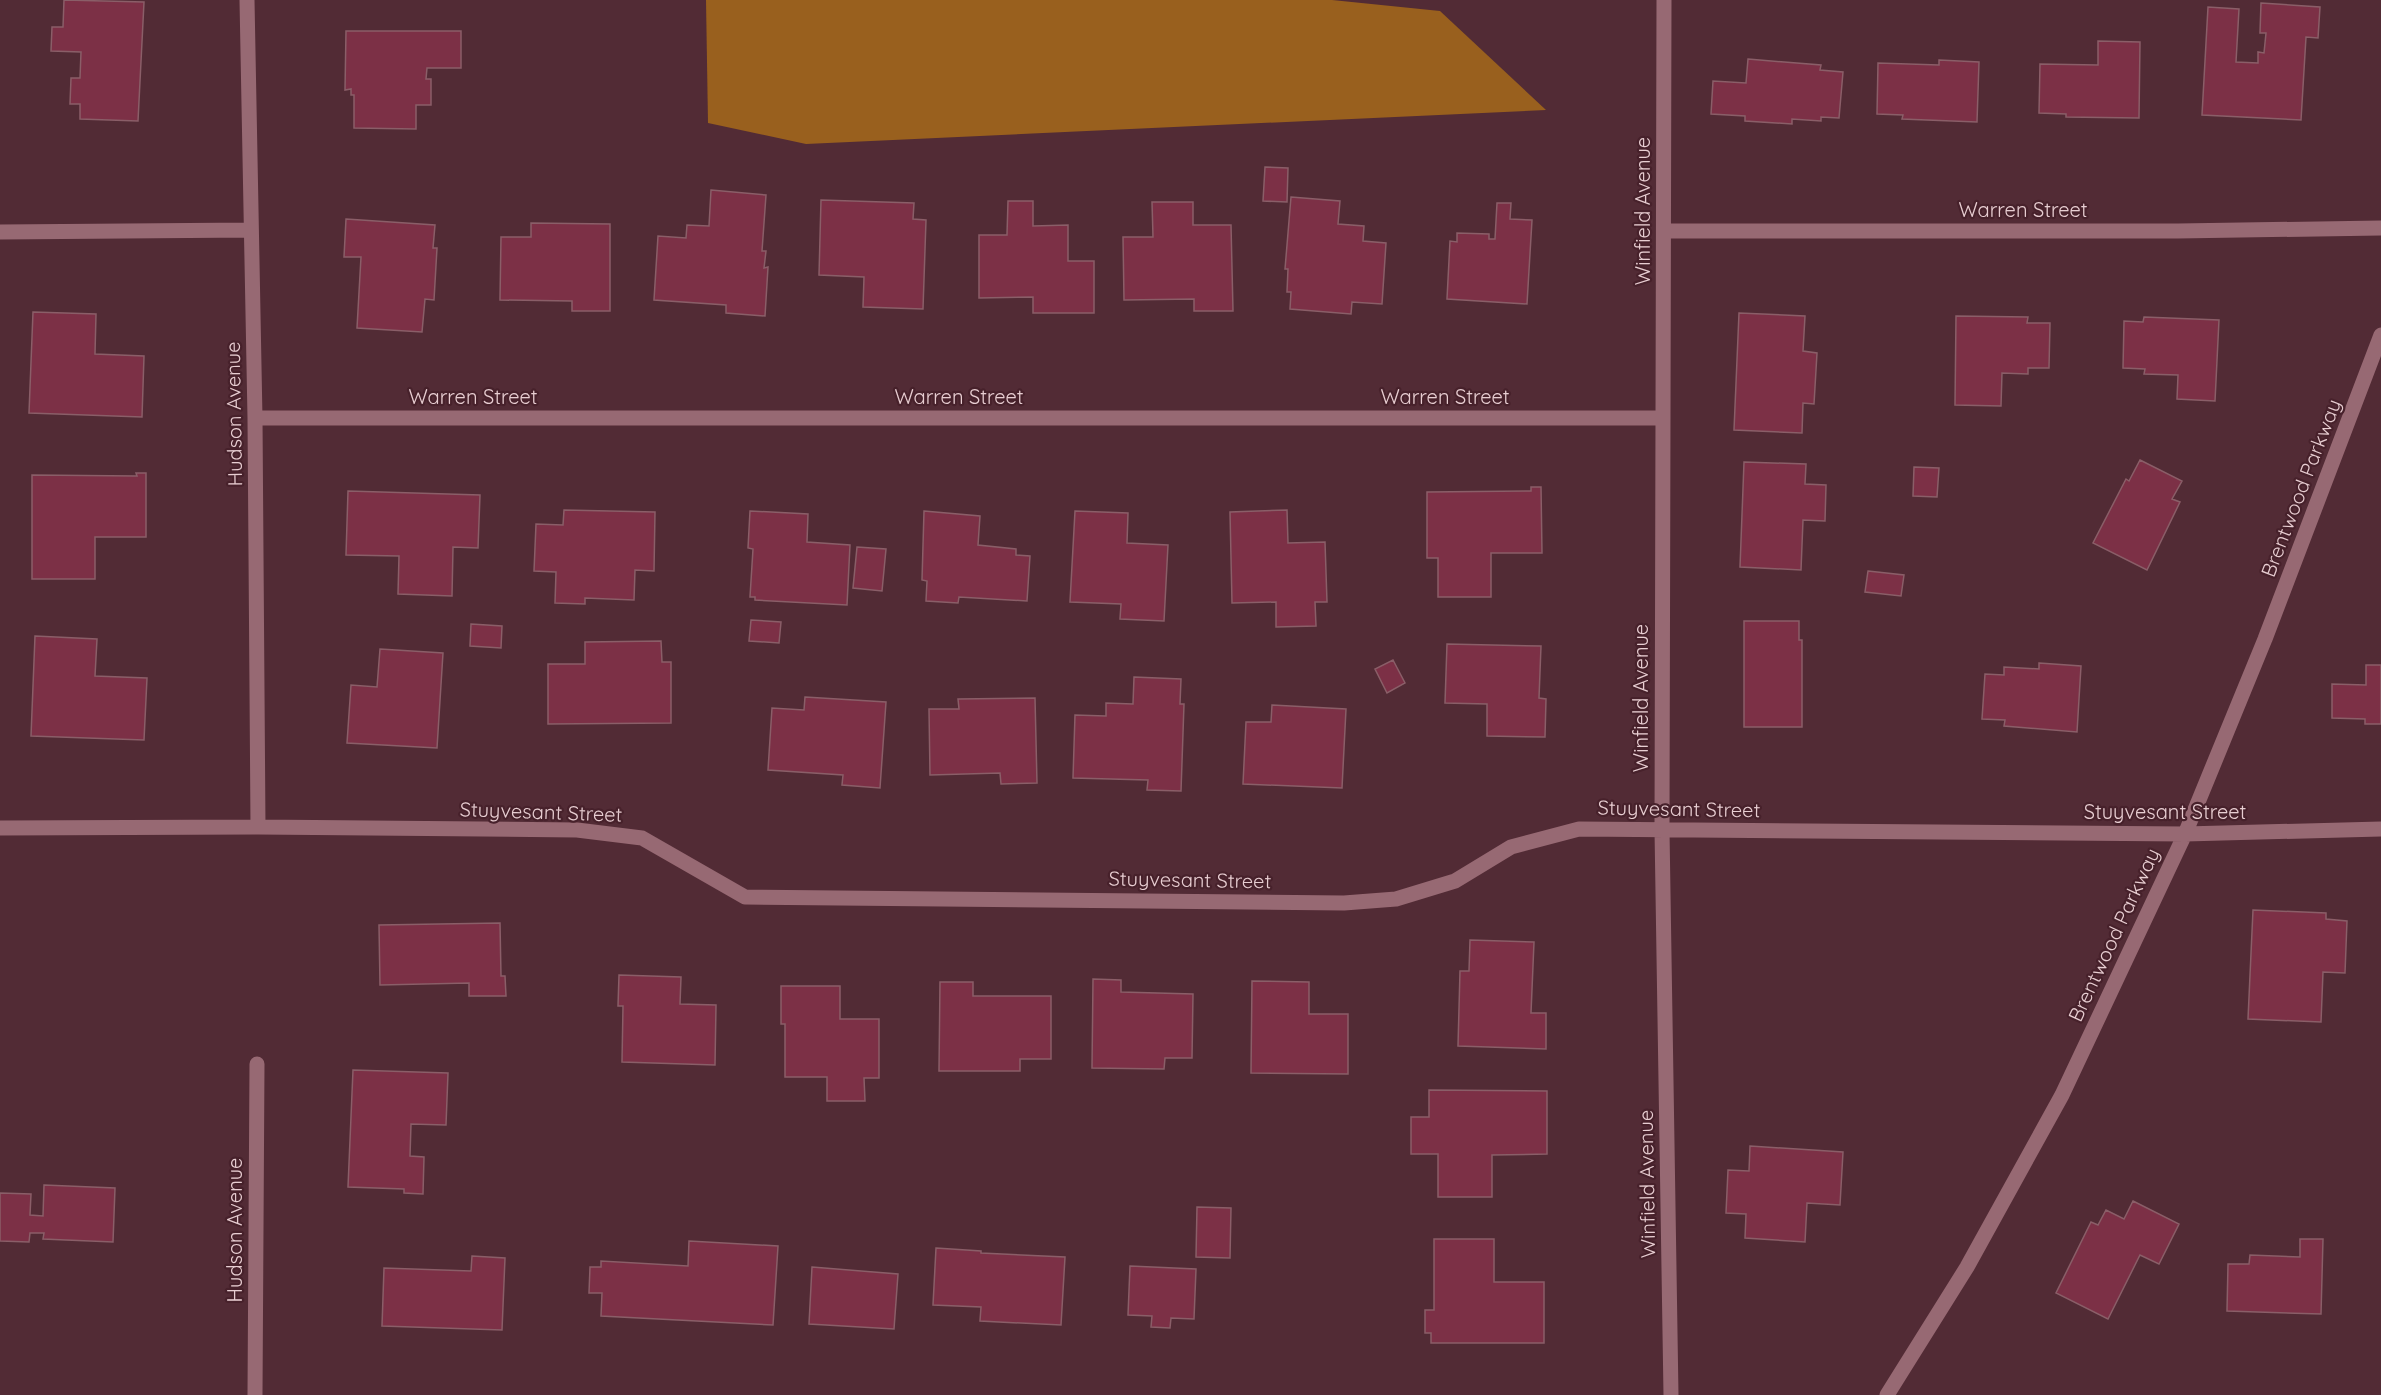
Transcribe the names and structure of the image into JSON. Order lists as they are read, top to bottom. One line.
{"streets":{"street":["Warren Street","Winfield Avenue","Hudson Avenue","Brentwood Parkway","Stuyvesant Street"]},"crossings":[["Warren Street","Winfield Avenue"],["Warren Street","Hudson Avenue"],["Winfield Avenue","Stuyvesant Street"],["Hudson Avenue","Stuyvesant Street"],["Brentwood Parkway","Stuyvesant Street"]]}
